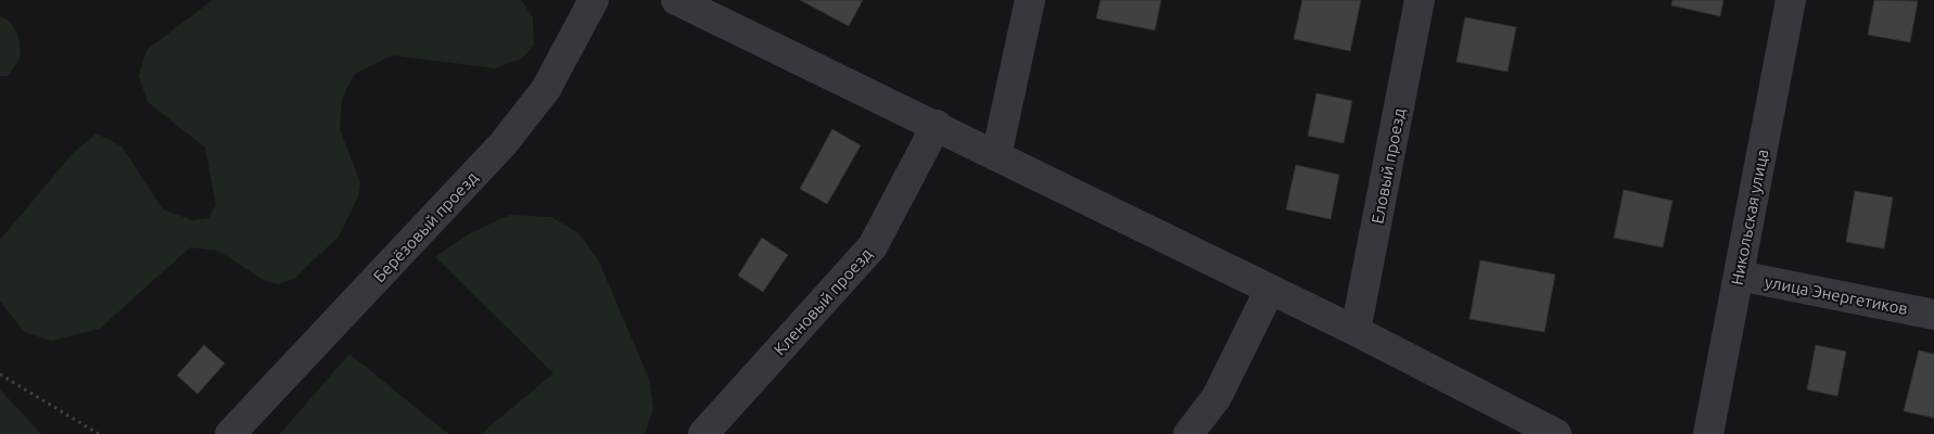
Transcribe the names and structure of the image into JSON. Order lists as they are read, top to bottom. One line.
{"streets":{"street":["Еловый проезд","Никольская улица","Берёзовый проезд","улица Энергетиков","Кленовый проезд"]},"crossings":[["Никольская улица","улица Энергетиков"]]}
